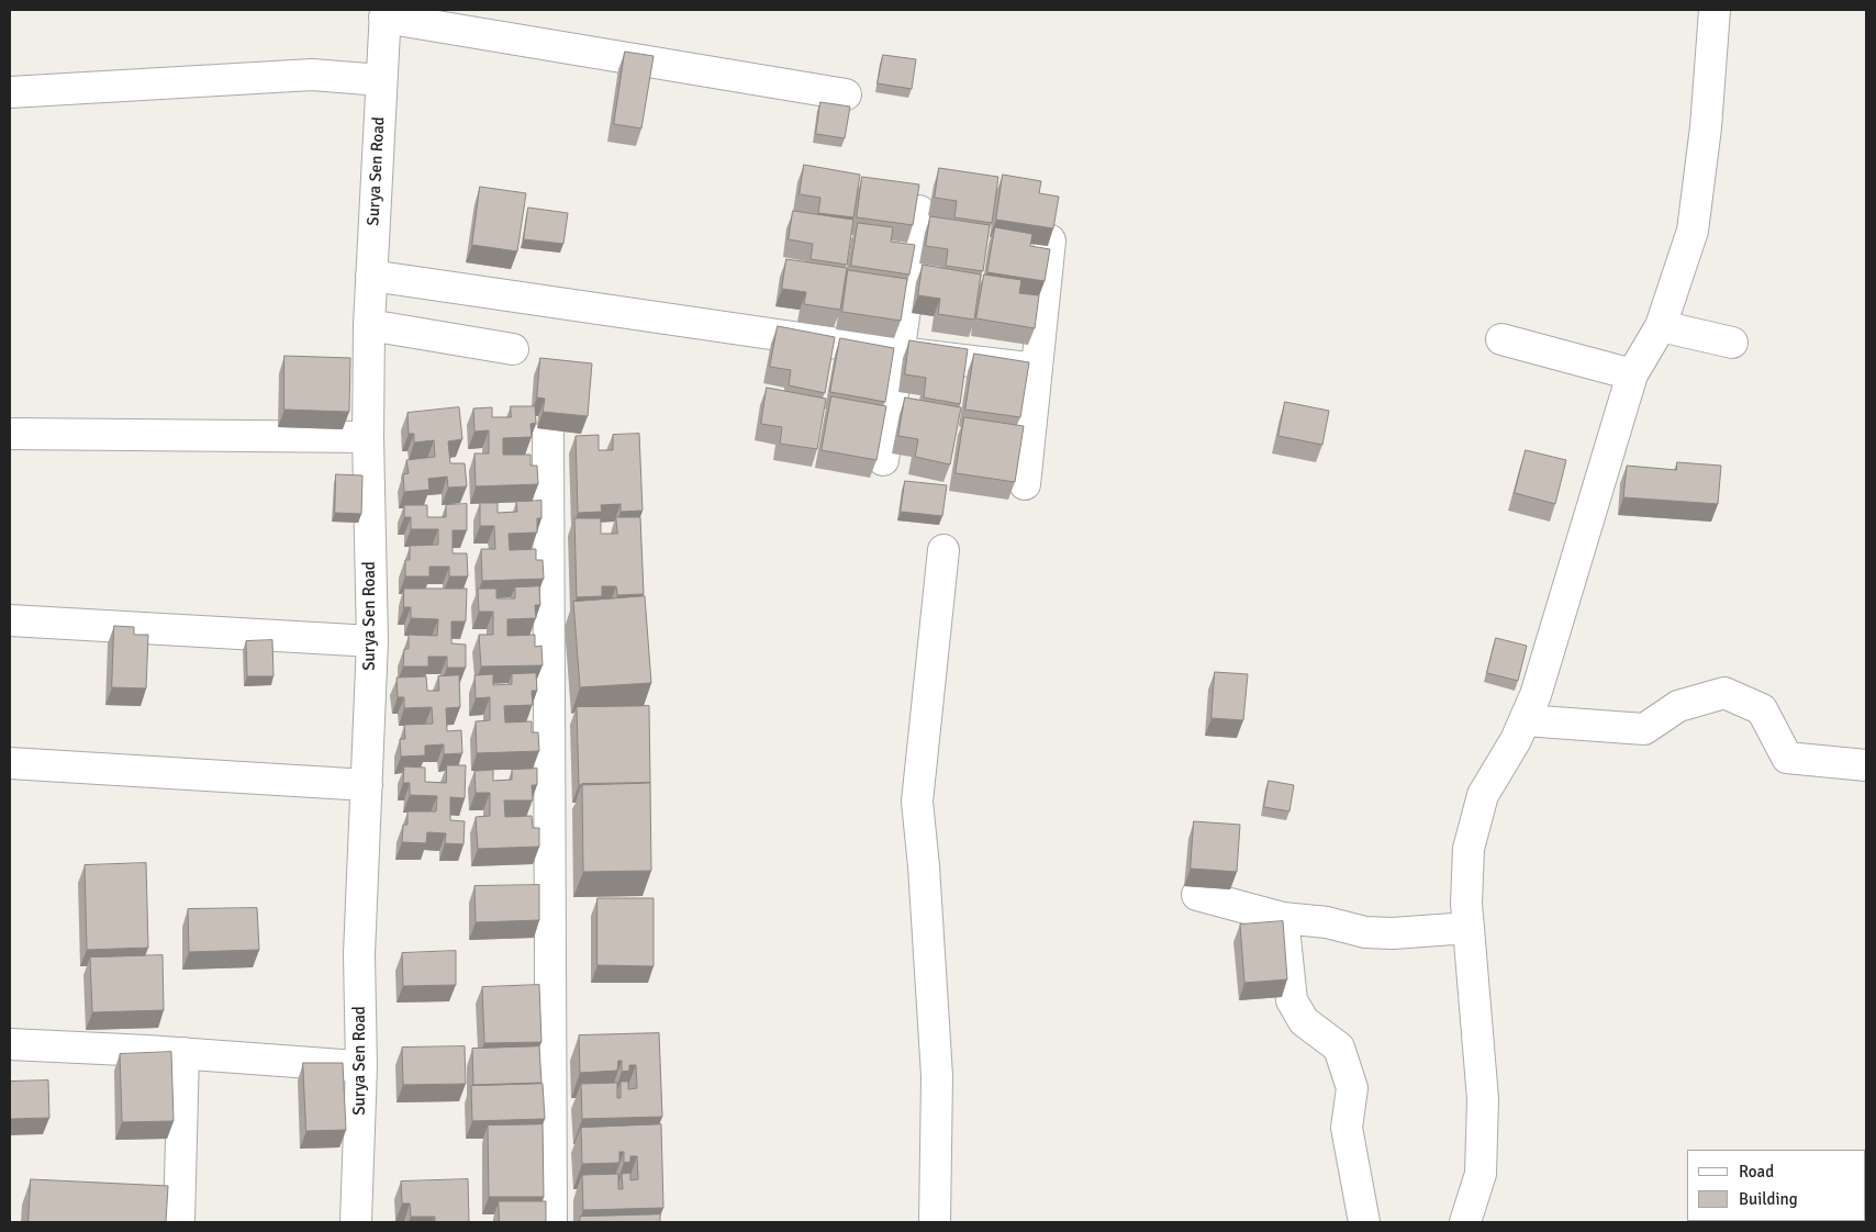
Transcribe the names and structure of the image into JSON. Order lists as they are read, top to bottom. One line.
{"streets":{"street":["Surya Sen Road"]},"legend":["Road","Building"]}
